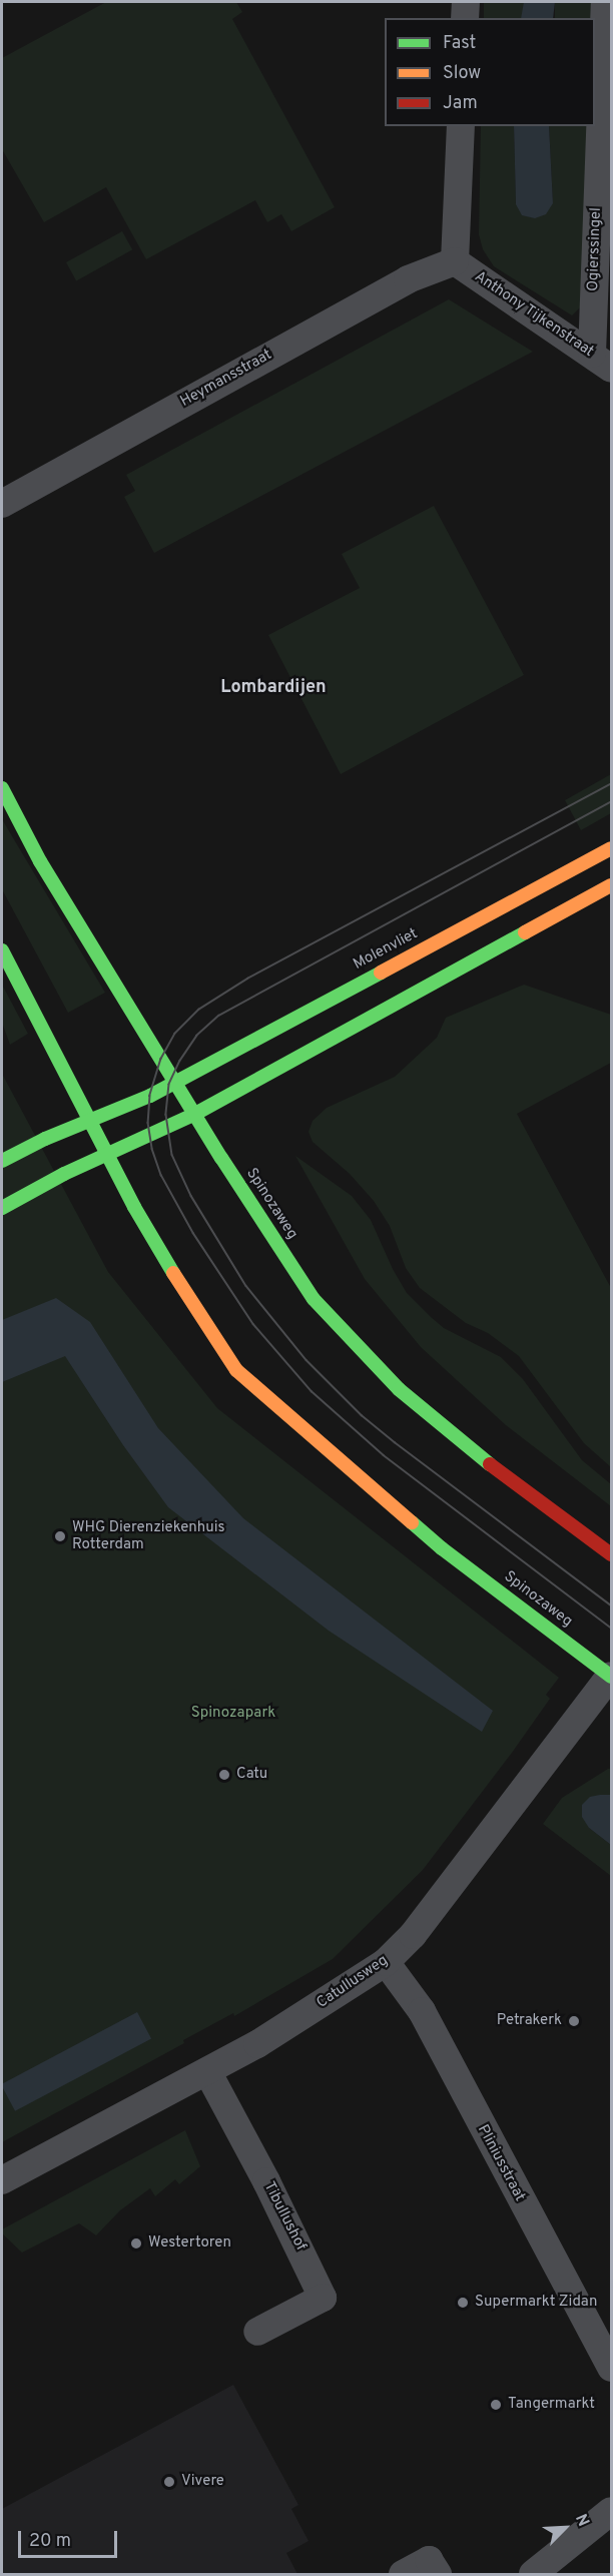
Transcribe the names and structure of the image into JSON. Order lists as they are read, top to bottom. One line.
{"streets":{"main road":["Molenvliet","Spinozaweg"],"street":["Ogierssingel","Anthony Tijkenstraat","Heymansstraat","Catullusweg","Pliniusstraat","Tibullushof"]},"crossings":[["Ogierssingel","Anthony Tijkenstraat"],["Anthony Tijkenstraat","Heymansstraat"],["Molenvliet","Spinozaweg"],["Spinozaweg","Catullusweg"],["Catullusweg","Pliniusstraat"],["Catullusweg","Tibullushof"]],"districts":["Lombardijen"],"parks":["Spinozapark"],"places":["WHG Dierenziekenhuis Rotterdam","Catu","Petrakerk","Westertoren","Supermarkt Zidan","Tangermarkt","Vivere"],"legend":["Fast","Slow","Jam"],"scale_bar":"20 m","north":"top right"}
